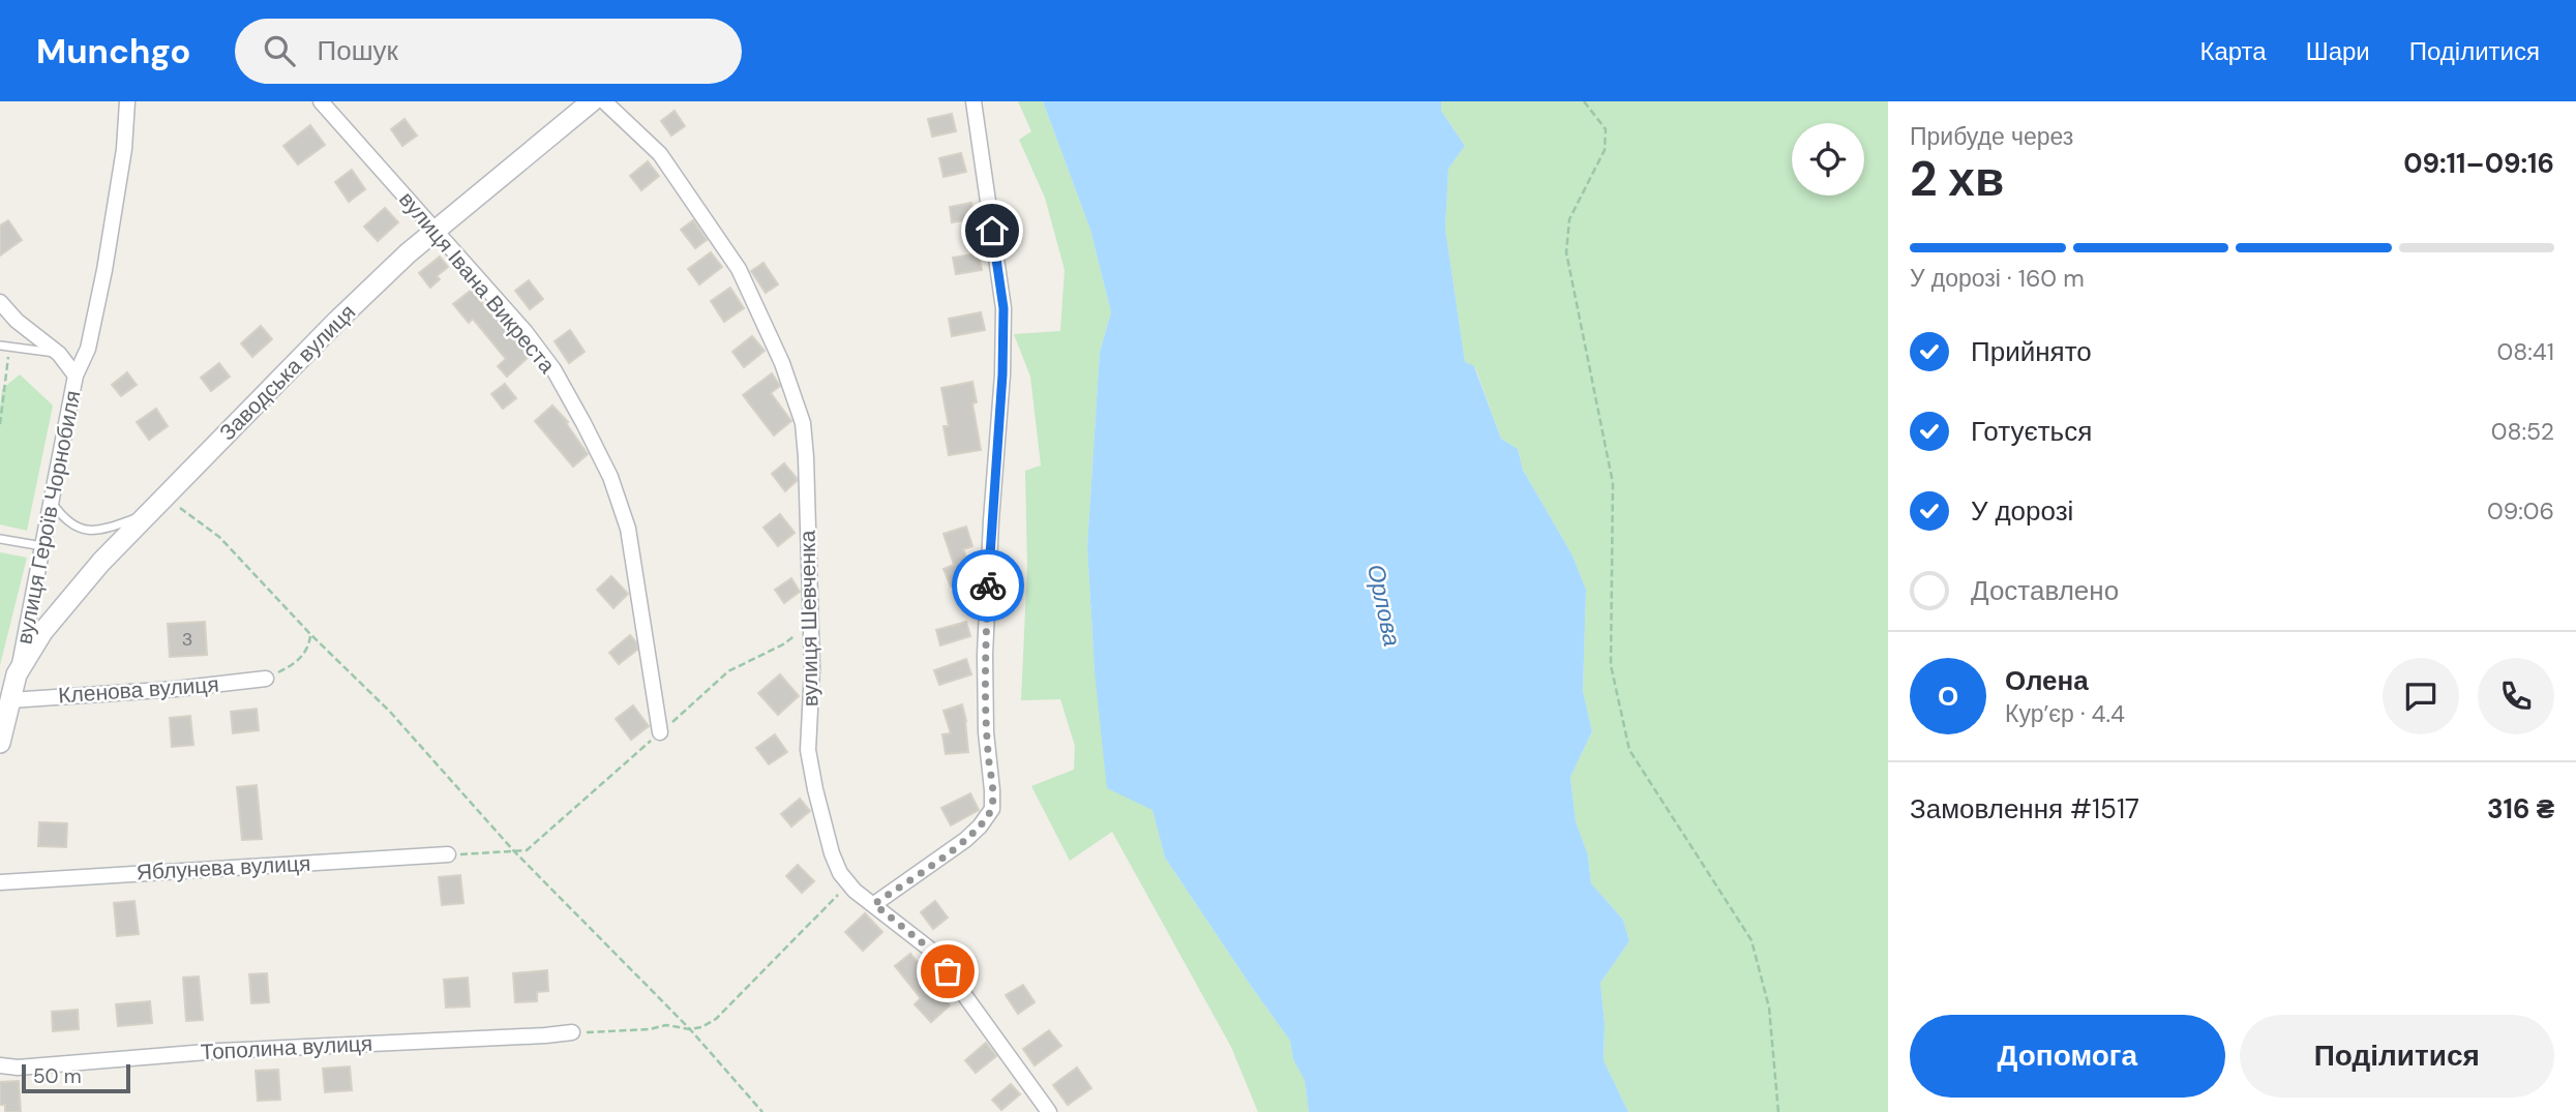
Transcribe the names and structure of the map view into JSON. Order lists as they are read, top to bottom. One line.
{"streets":{"street":["вулиця Івана Викреста","Заводська вулиця","вулиця Героїв Чорнобиля","вулиця Шевченка","Кленова вулиця","Яблунева вулиця","Тополина вулиця"]},"crossings":[["вулиця Івана Викреста","Заводська вулиця"],["Заводська вулиця","вулиця Героїв Чорнобиля"],["вулиця Героїв Чорнобиля","Кленова вулиця"]],"water":["Орлова"],"house_numbers":["3"],"scale_bar":"50 m","page":{"header":"Munchgo","search":"Пошук","nav":["Карта","Шари","Поділитися"],"heading":["2 хв","Прибуде через","09:11–09:16"],"panel":["Олена","Кур’єр · 4.4","Замовлення #1517","316 ₴"],"bar":"У дорозі · 160 m","list":[["Прийнято","08:41"],["Готується","08:52"],["У дорозі","09:06"],"Доставлено"],"round":"О","buttons":["Допомога","Поділитися"],"scale":"50 m"}}
